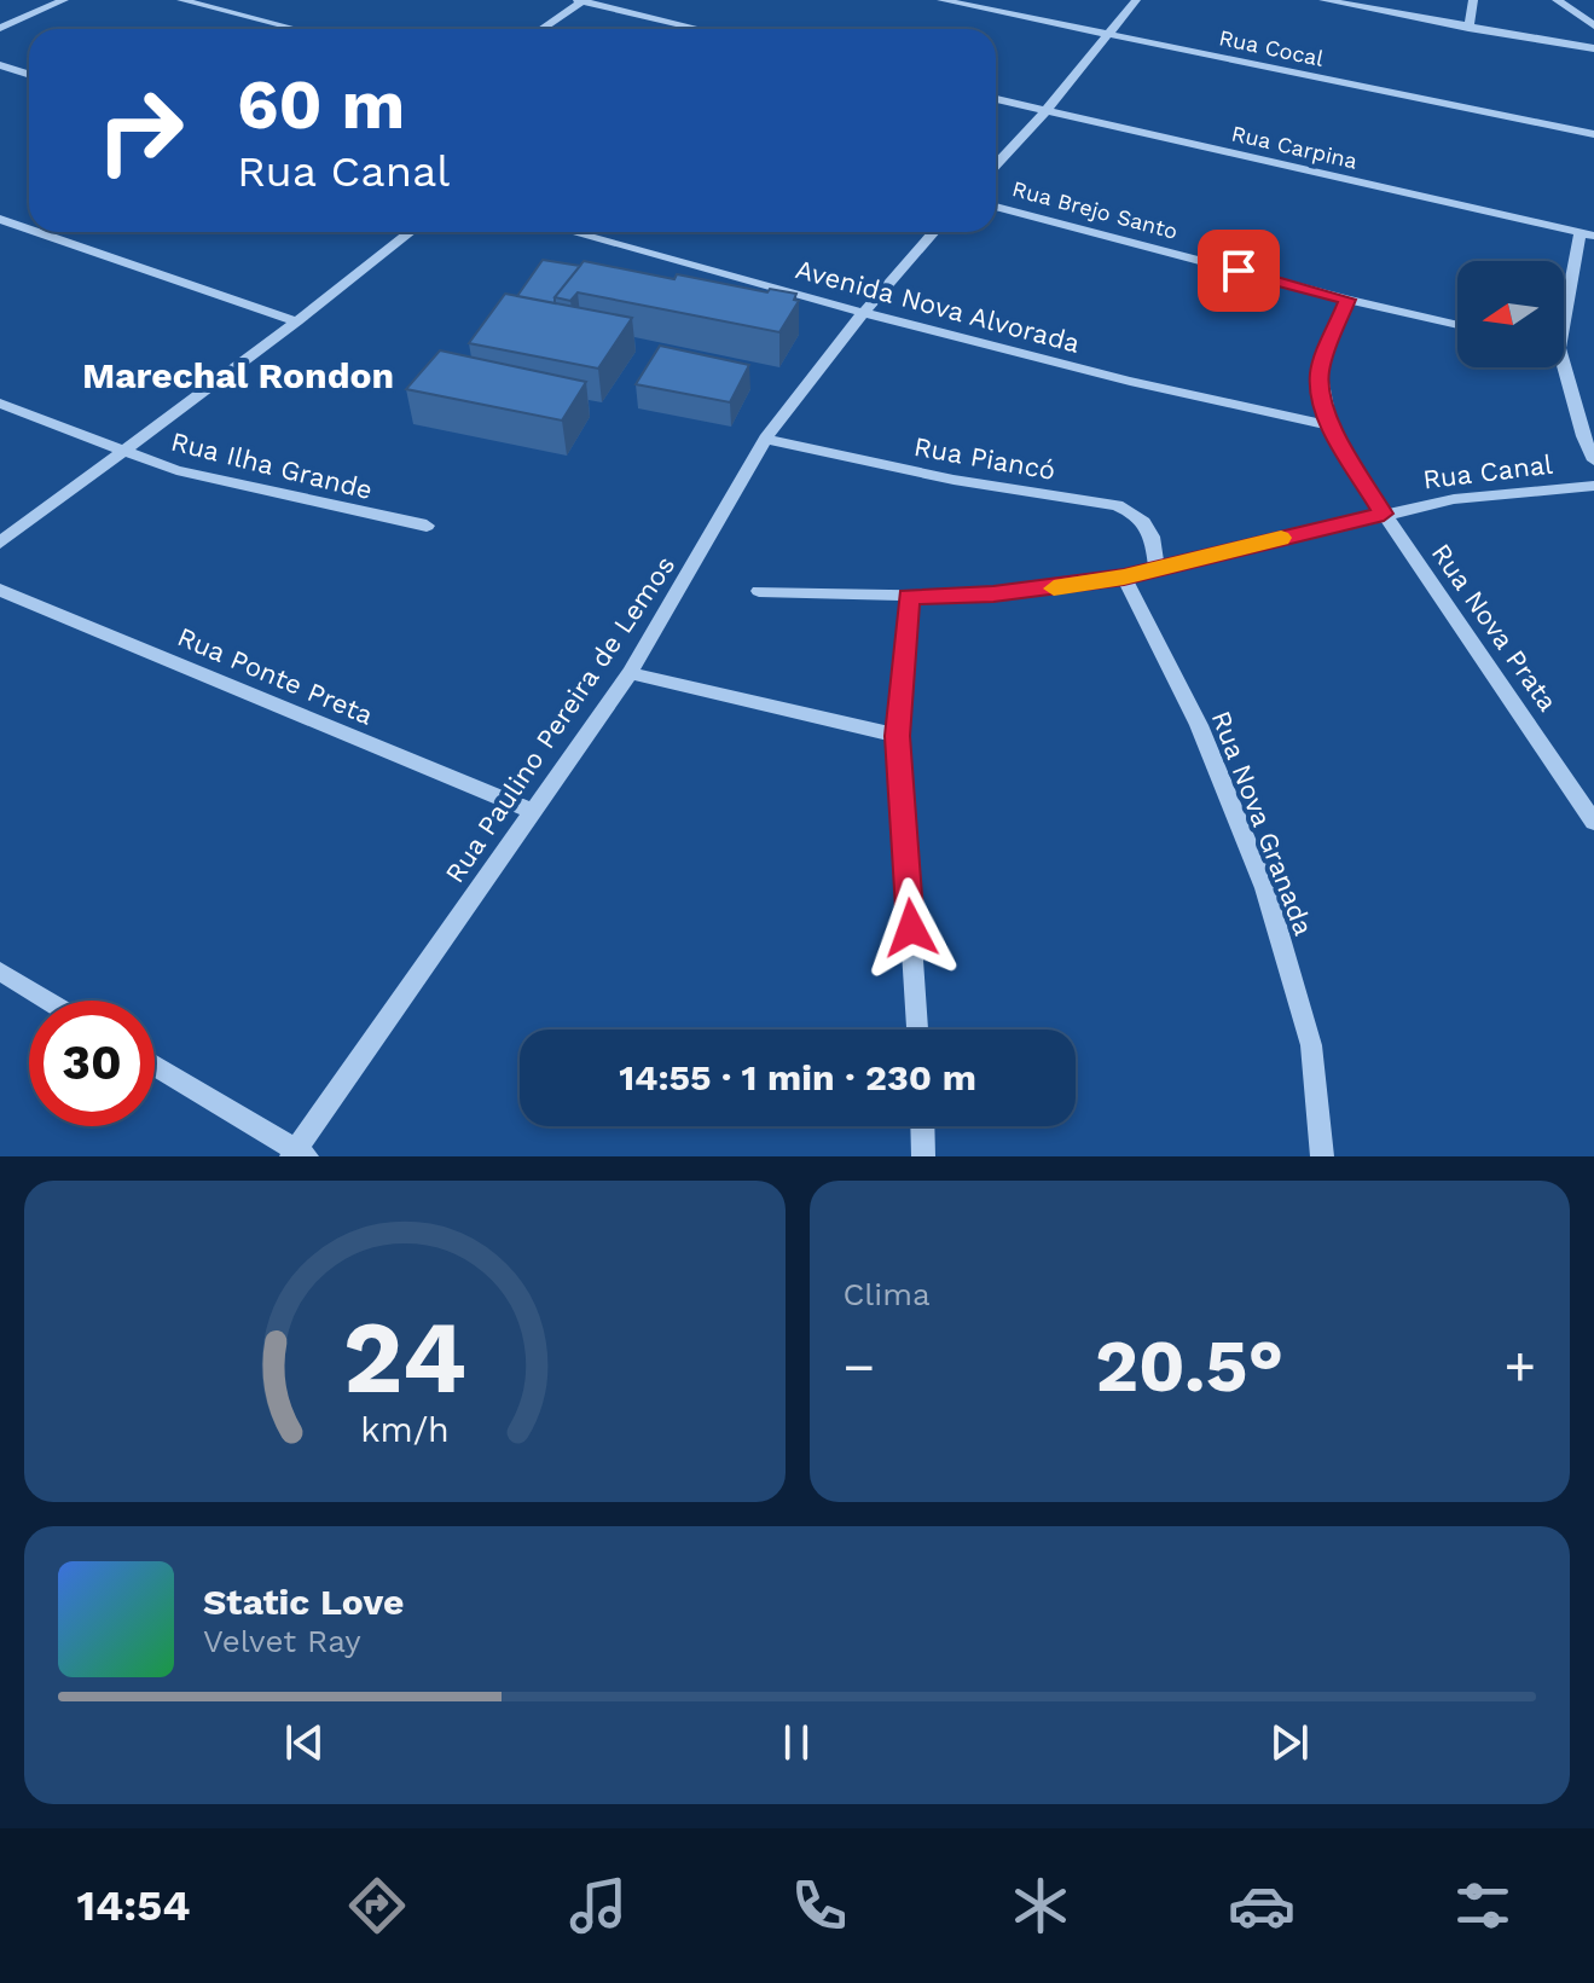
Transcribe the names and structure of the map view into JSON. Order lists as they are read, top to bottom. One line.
{"streets":{"street":["Rua Cocal","Rua Carpina","Rua Brejo Santo","Avenida Nova Alvorada","Rua Piancó","Rua Ilha Grande","Rua Canal","Rua Nova Prata","Rua Ponte Preta","Rua Paulino Pereira de Lemos","Rua Nova Granada"]},"crossings":[["Rua Brejo Santo","Rua Nova Prata"],["Avenida Nova Alvorada","Rua Nova Prata"],["Avenida Nova Alvorada","Rua Paulino Pereira de Lemos"],["Rua Piancó","Rua Canal"],["Rua Piancó","Rua Paulino Pereira de Lemos"],["Rua Canal","Rua Nova Prata"],["Rua Canal","Rua Nova Granada"],["Rua Ponte Preta","Rua Paulino Pereira de Lemos"]],"districts":["Marechal Rondon"],"north":"left","page":{"turn":["60 m","Rua Canal"],"limit":"30","trip":"14:55 · 1 min · 230 m","tile":"Clima","heat":["−","20.5°","+"],"song":["Static Love","Velvet Ray"],"tabs":"14:54","gauge":["24","km/h"]}}
